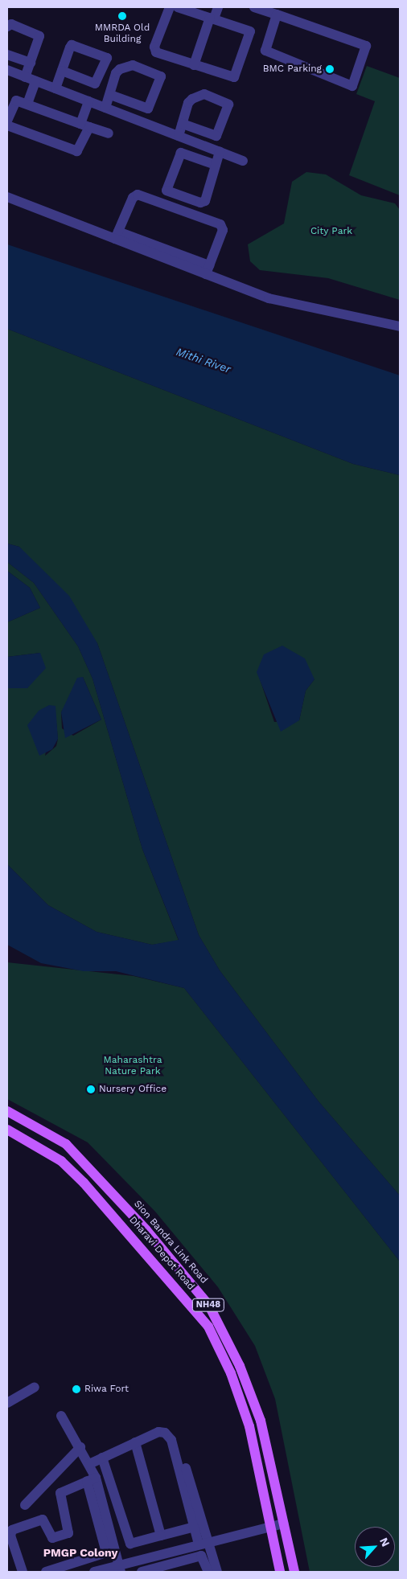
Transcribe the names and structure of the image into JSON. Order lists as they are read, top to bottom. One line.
{"streets":{"main road":["Sion Bandra Link Road","Dharavi Depot Road","NH48"]},"districts":["PMGP Colony"],"water":["Mithi River"],"parks":["City Park","Maharashtra Nature Park"],"places":["MMRDA Old Building","BMC Parking","Nursery Office","Riwa Fort"],"north":"top right"}
